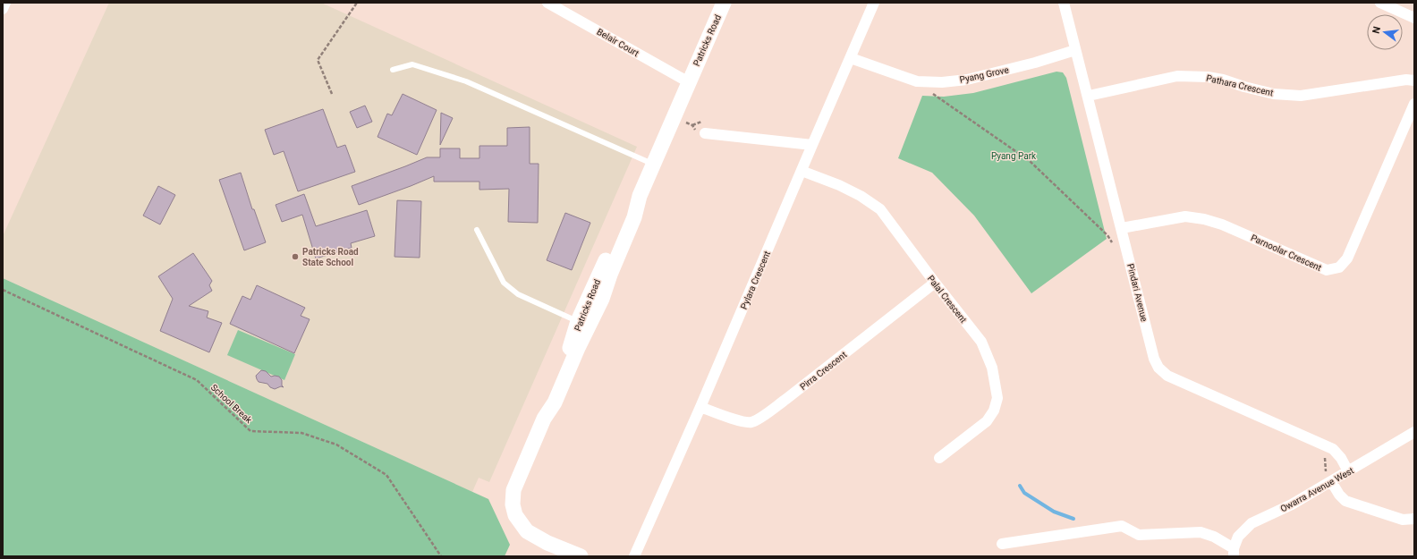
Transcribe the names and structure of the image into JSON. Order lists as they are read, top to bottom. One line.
{"streets":{"main road":["Patricks Road"],"street":["Belair Court","Pyang Grove","Pathara Crescent","Parnoolar Crescent","Pylara Crescent","Pindari Avenue","Palal Crescent","Pirra Crescent","Owarra Avenue West"],"path":["School Break"]},"crossings":[["Patricks Road","Belair Court"],["Pyang Grove","Pylara Crescent"],["Pyang Grove","Pindari Avenue"],["Pathara Crescent","Pindari Avenue"],["Parnoolar Crescent","Pindari Avenue"],["Pylara Crescent","Palal Crescent"],["Pylara Crescent","Pirra Crescent"],["Pindari Avenue","Owarra Avenue West"],["Palal Crescent","Pirra Crescent"]],"parks":["Pyang Park"],"places":["Patricks Road State School"],"north":"left"}
